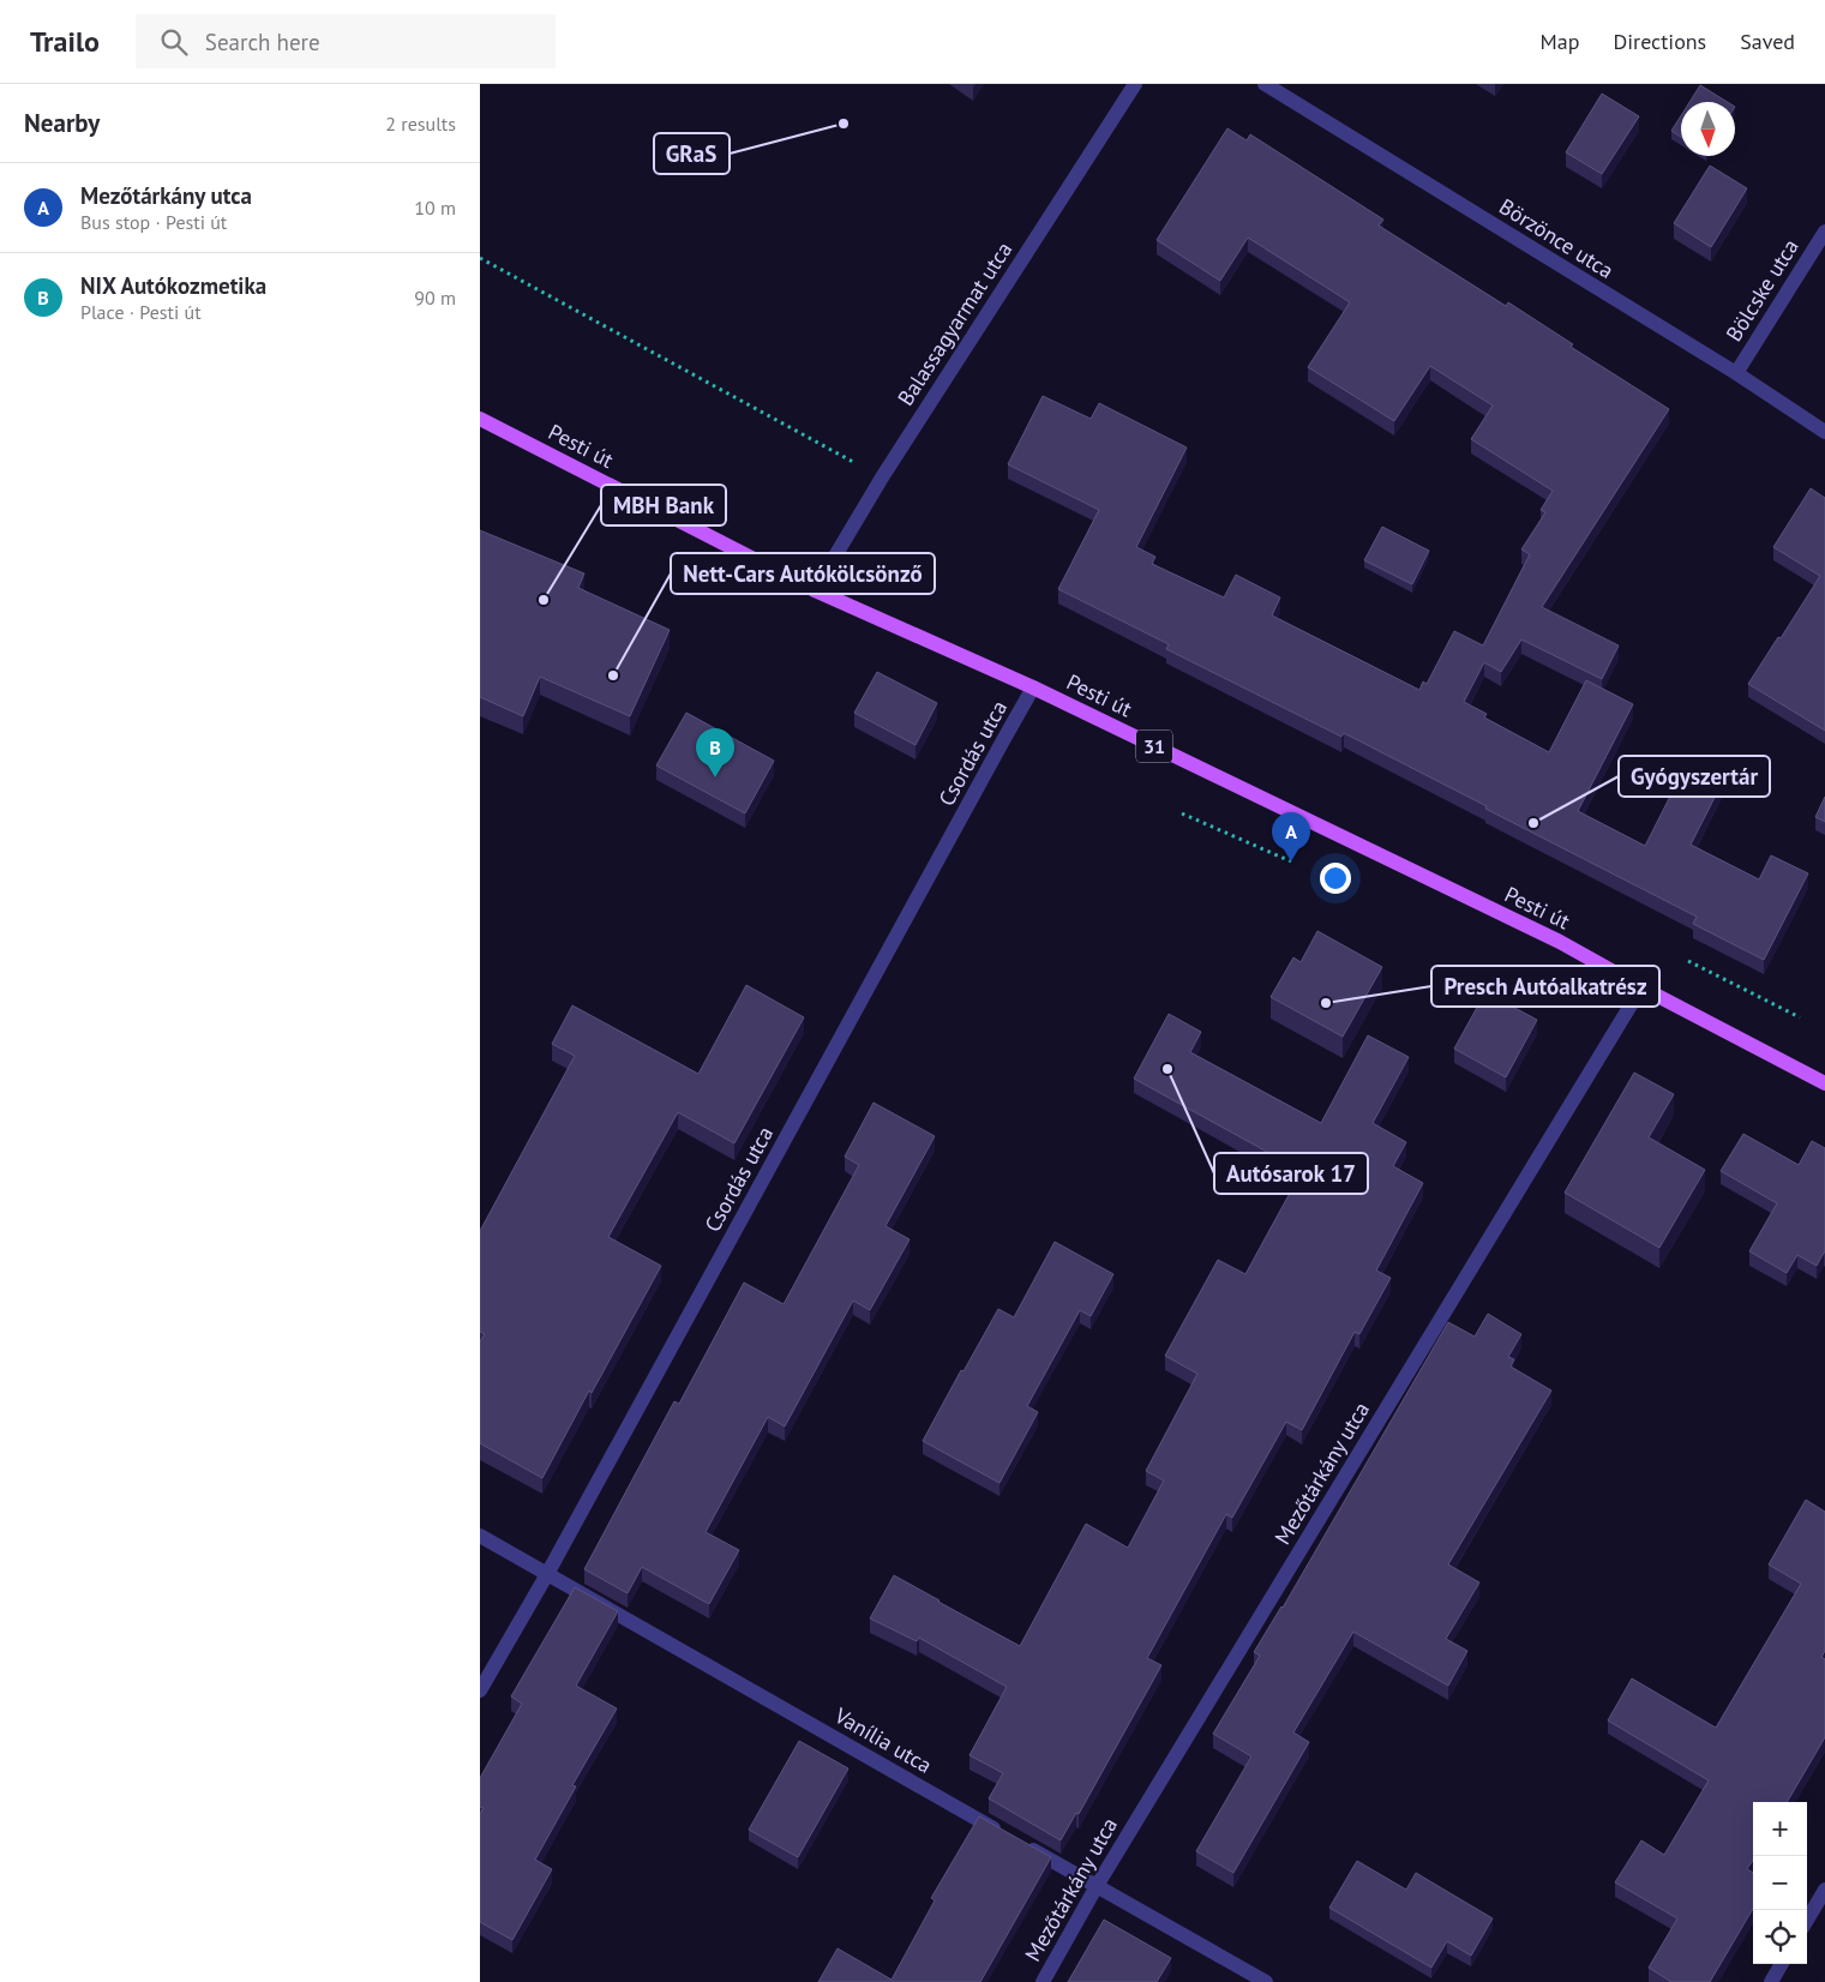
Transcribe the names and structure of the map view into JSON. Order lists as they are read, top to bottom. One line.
{"streets":{"main road":["Pesti út","31"],"street":["Börzönce utca","Bölcske utca","Balassagyarmat utca","Csordás utca","Mezőtárkány utca","Vanília utca"]},"crossings":[["Börzönce utca","Bölcske utca"],["Balassagyarmat utca","Pesti út"],["Pesti út","Csordás utca"],["Pesti út","Mezőtárkány utca"],["Csordás utca","Vanília utca"]],"places":["GRaS","MBH Bank","Nett-Cars Autókölcsönző","Gyógyszertár","Presch Autóalkatrész","Autósarok 17"],"north":"bottom","page":{"header":"Trailo","search":"Search here","nav":["Map","Directions","Saved"],"heading":["Nearby","2 results"],"list":[{"mark":"A","name":"Mezőtárkány utca","note":"Bus stop · Pesti út","value":"10 m"},{"mark":"B","name":"NIX Autókozmetika","note":"Place · Pesti út","value":"90 m"}],"pins":["B","A"],"map_buttons":["+","−"]}}
